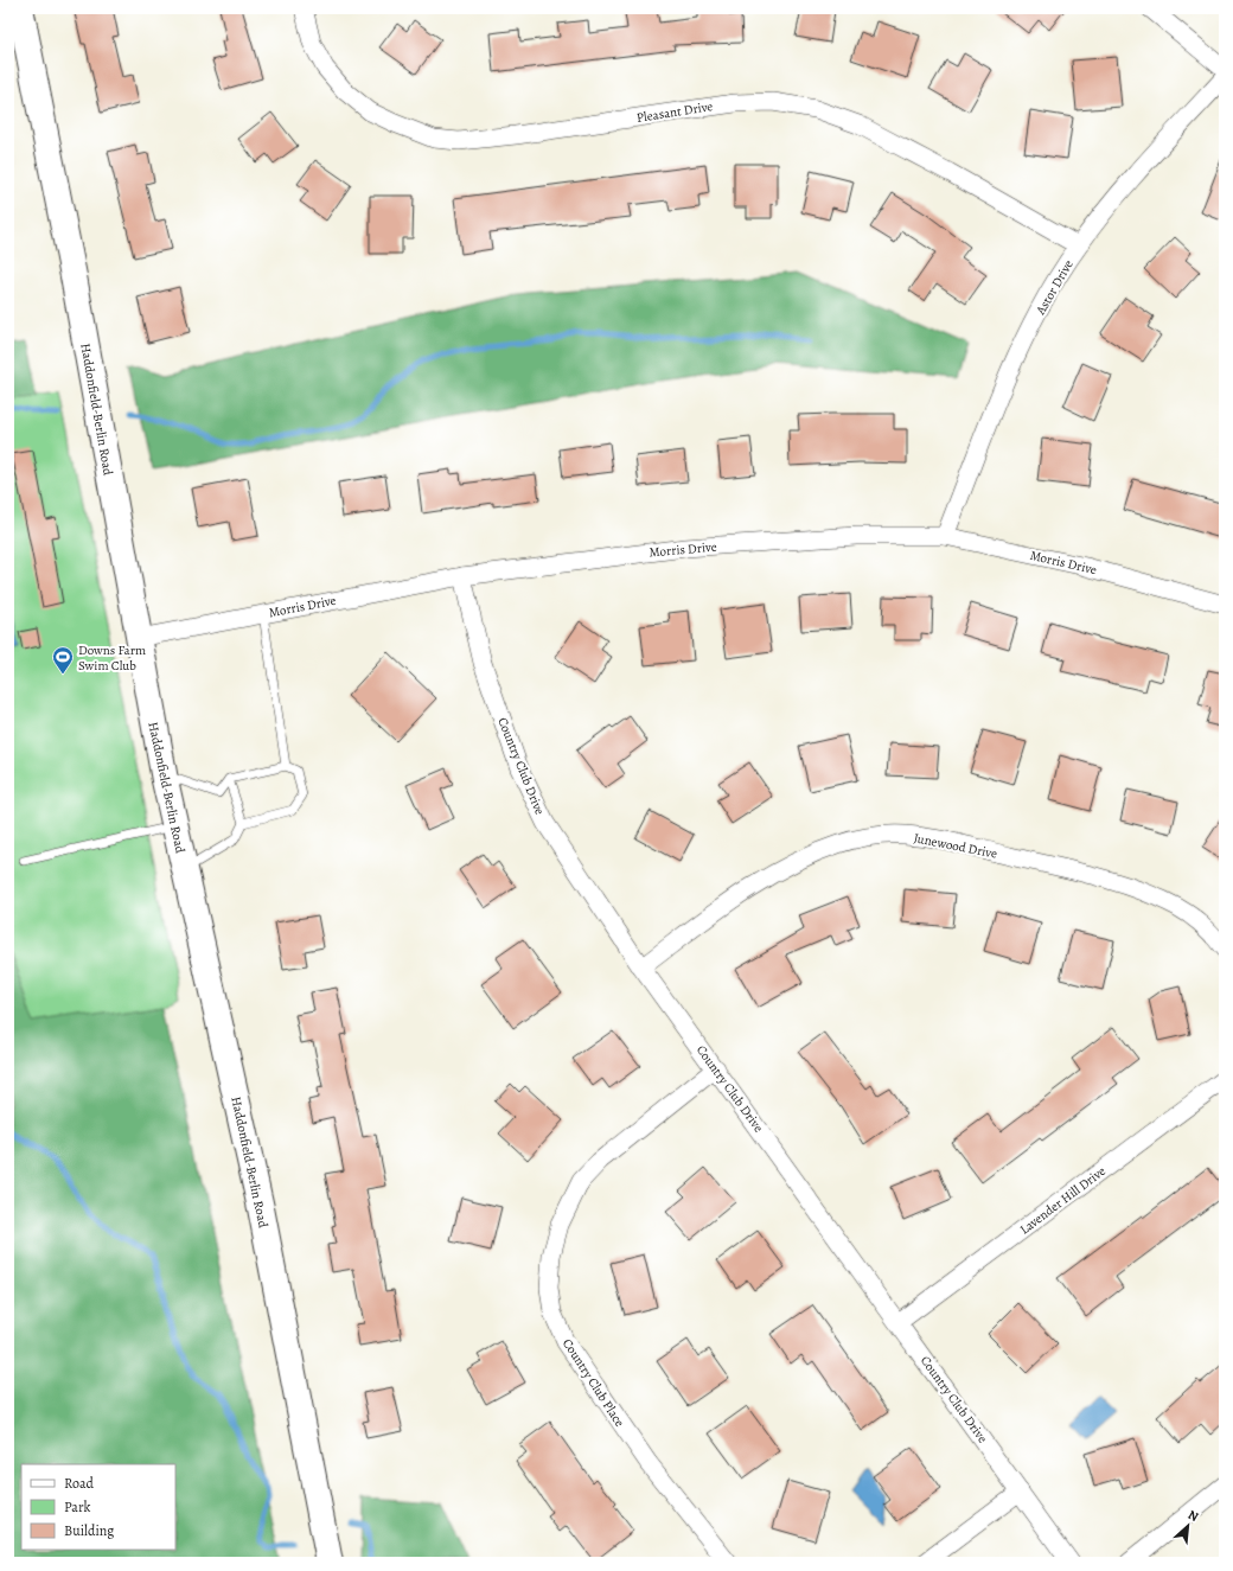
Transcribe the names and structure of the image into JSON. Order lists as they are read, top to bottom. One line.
{"streets":{"main road":["Haddonfield-Berlin Road"],"street":["Pleasant Drive","Astor Drive","Morris Drive","Country Club Drive","Junewood Drive","Lavender Hill Drive","Country Club Place"]},"crossings":[["Pleasant Drive","Astor Drive"],["Astor Drive","Morris Drive"],["Haddonfield-Berlin Road","Morris Drive"],["Morris Drive","Country Club Drive"],["Country Club Drive","Junewood Drive"],["Country Club Drive","Lavender Hill Drive"],["Country Club Drive","Country Club Place"]],"places":{"sports":["Downs Farm Swim Club"]},"legend":["Road","Park","Building"],"north":"top right"}
